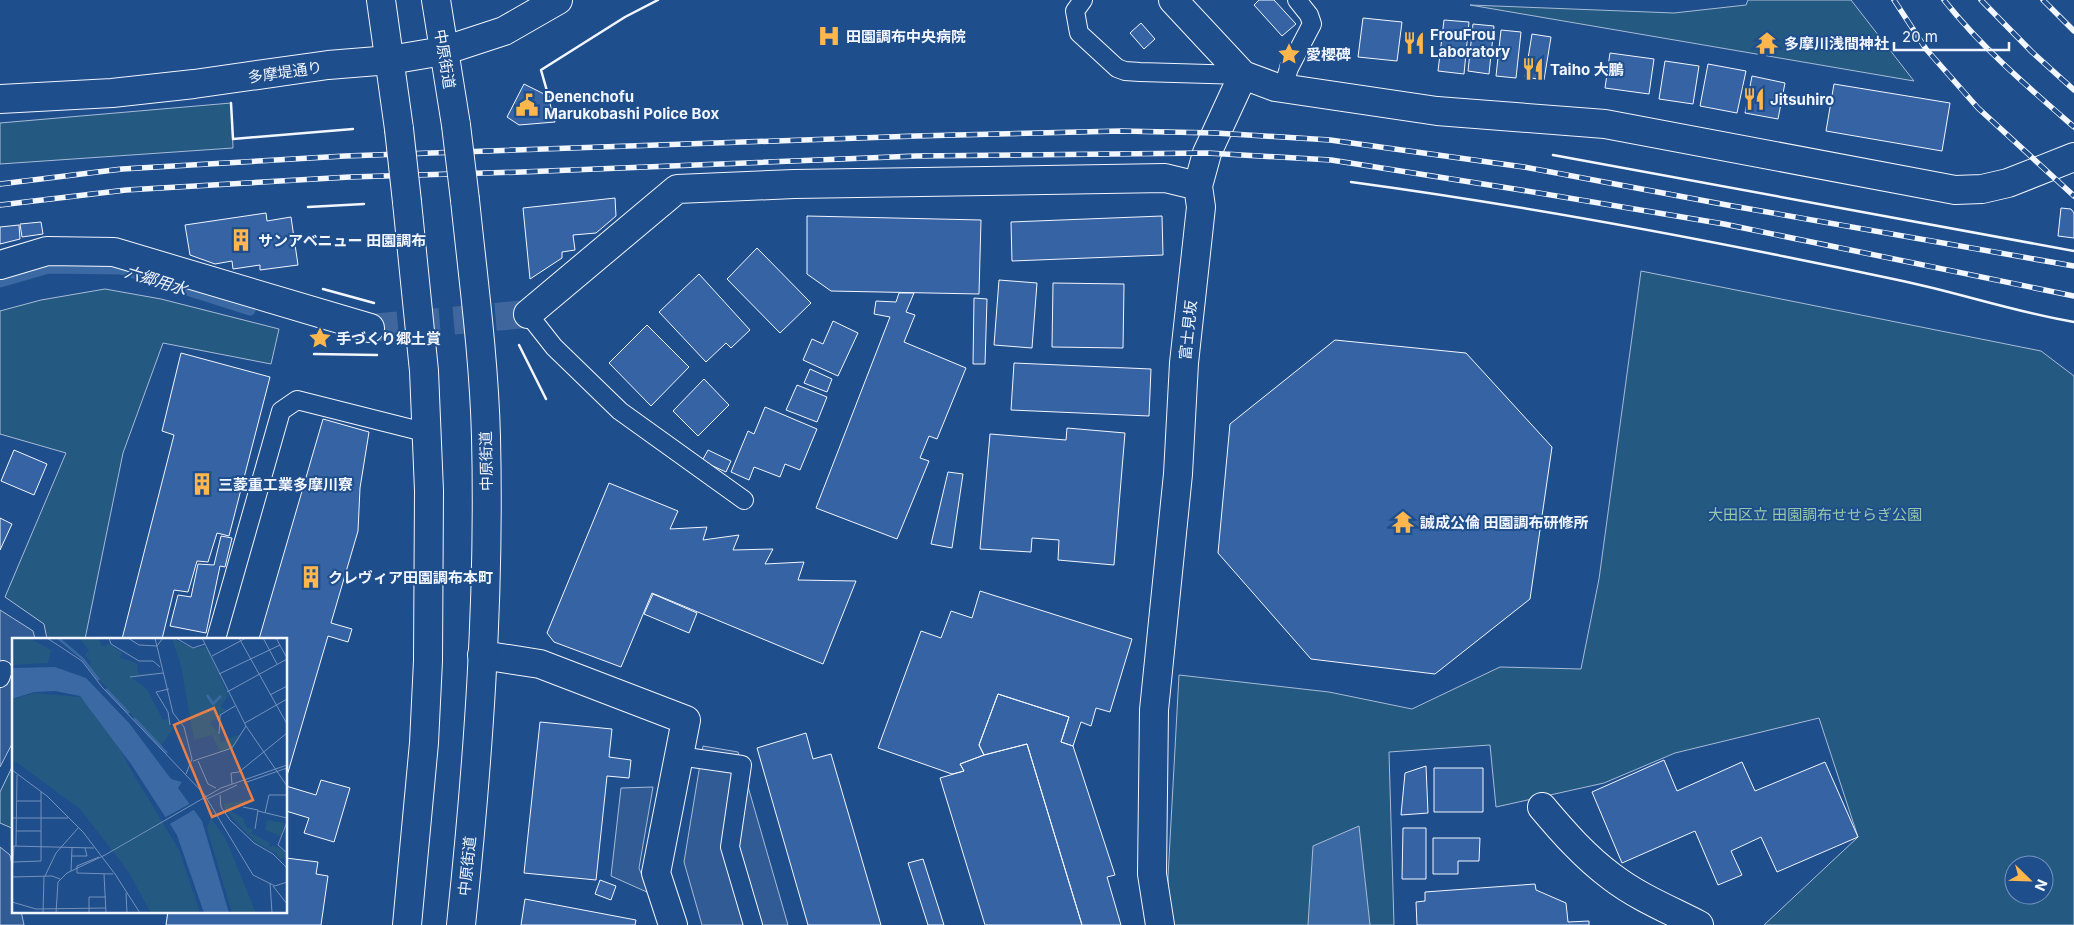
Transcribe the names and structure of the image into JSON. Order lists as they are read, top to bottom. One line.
{"streets":{"street":["中原街道","多摩堤通り","富士見坂"]},"crossings":[["中原街道","多摩堤通り"]],"water":["六郷用水"],"parks":["大田区立 田園調布せせらぎ公園"],"places":{"hospital":["田園調布中央病院"],"restaurant":["FrouFrou Laboratory","Taiho 大鵬","Jitsuhiro"],"temple":["多摩川浅間神社","誠成公倫 田園調布研修所"],"place":["愛櫻碑","手づくり郷土賞"],"public building":["Denenchofu Marukobashi Police Box"],"building":["サンアベニュー 田園調布","三菱重工業多摩川寮","クレヴィア田園調布本町"]},"scale_bar":"20 m","north":"bottom right"}
